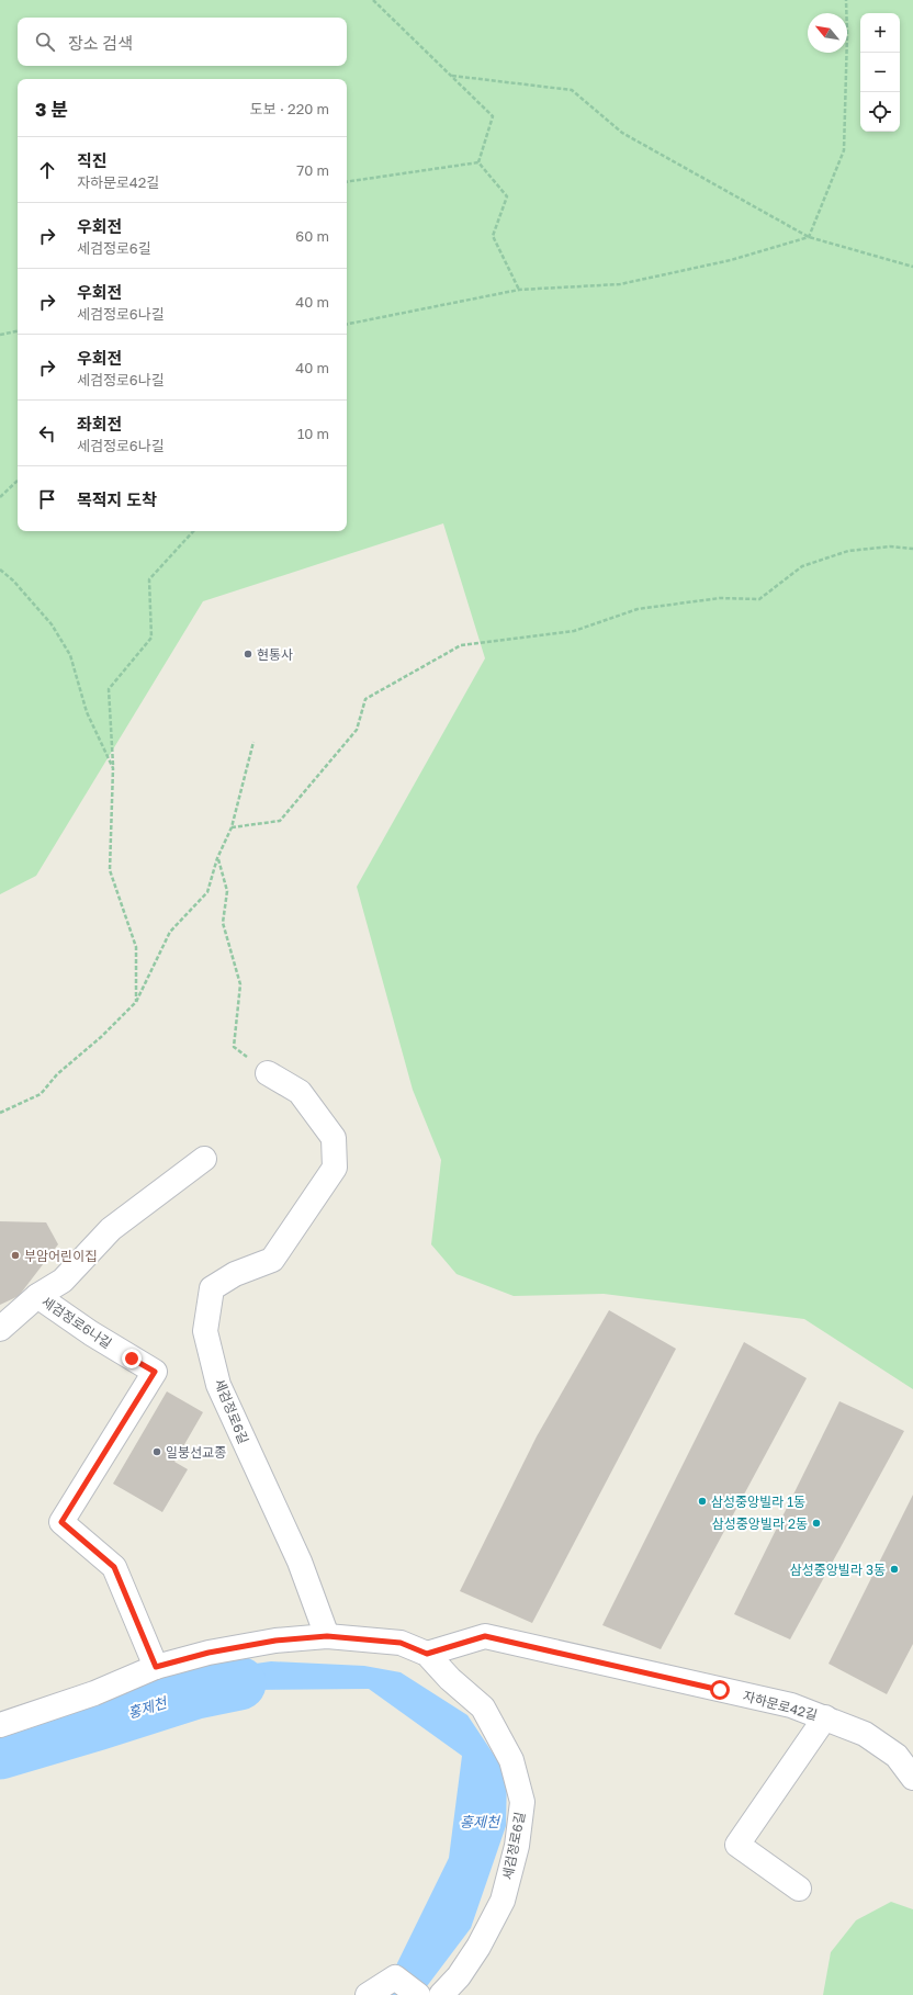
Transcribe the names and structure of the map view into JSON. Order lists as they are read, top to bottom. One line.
{"streets":{"street":["세검정로6나길","세검정로6길","자하문로42길"]},"crossings":[["세검정로6나길","세검정로6길"],["세검정로6길","자하문로42길"]],"water":["홍제천"],"places":["현통사","부암어린이집","일붕선교종","삼성중앙빌라 1동","삼성중앙빌라 2동","삼성중앙빌라 3동"],"north":"top left","page":{"map_buttons":["+","−"],"search":"장소 검색","heading":["3 분","도보 · 220 m"],"list":[["직진","자하문로42길","70 m"],["우회전","세검정로6길","60 m"],["우회전","세검정로6나길","40 m"],["우회전","세검정로6나길","40 m"],["좌회전","세검정로6나길","10 m"],"목적지 도착"]}}
